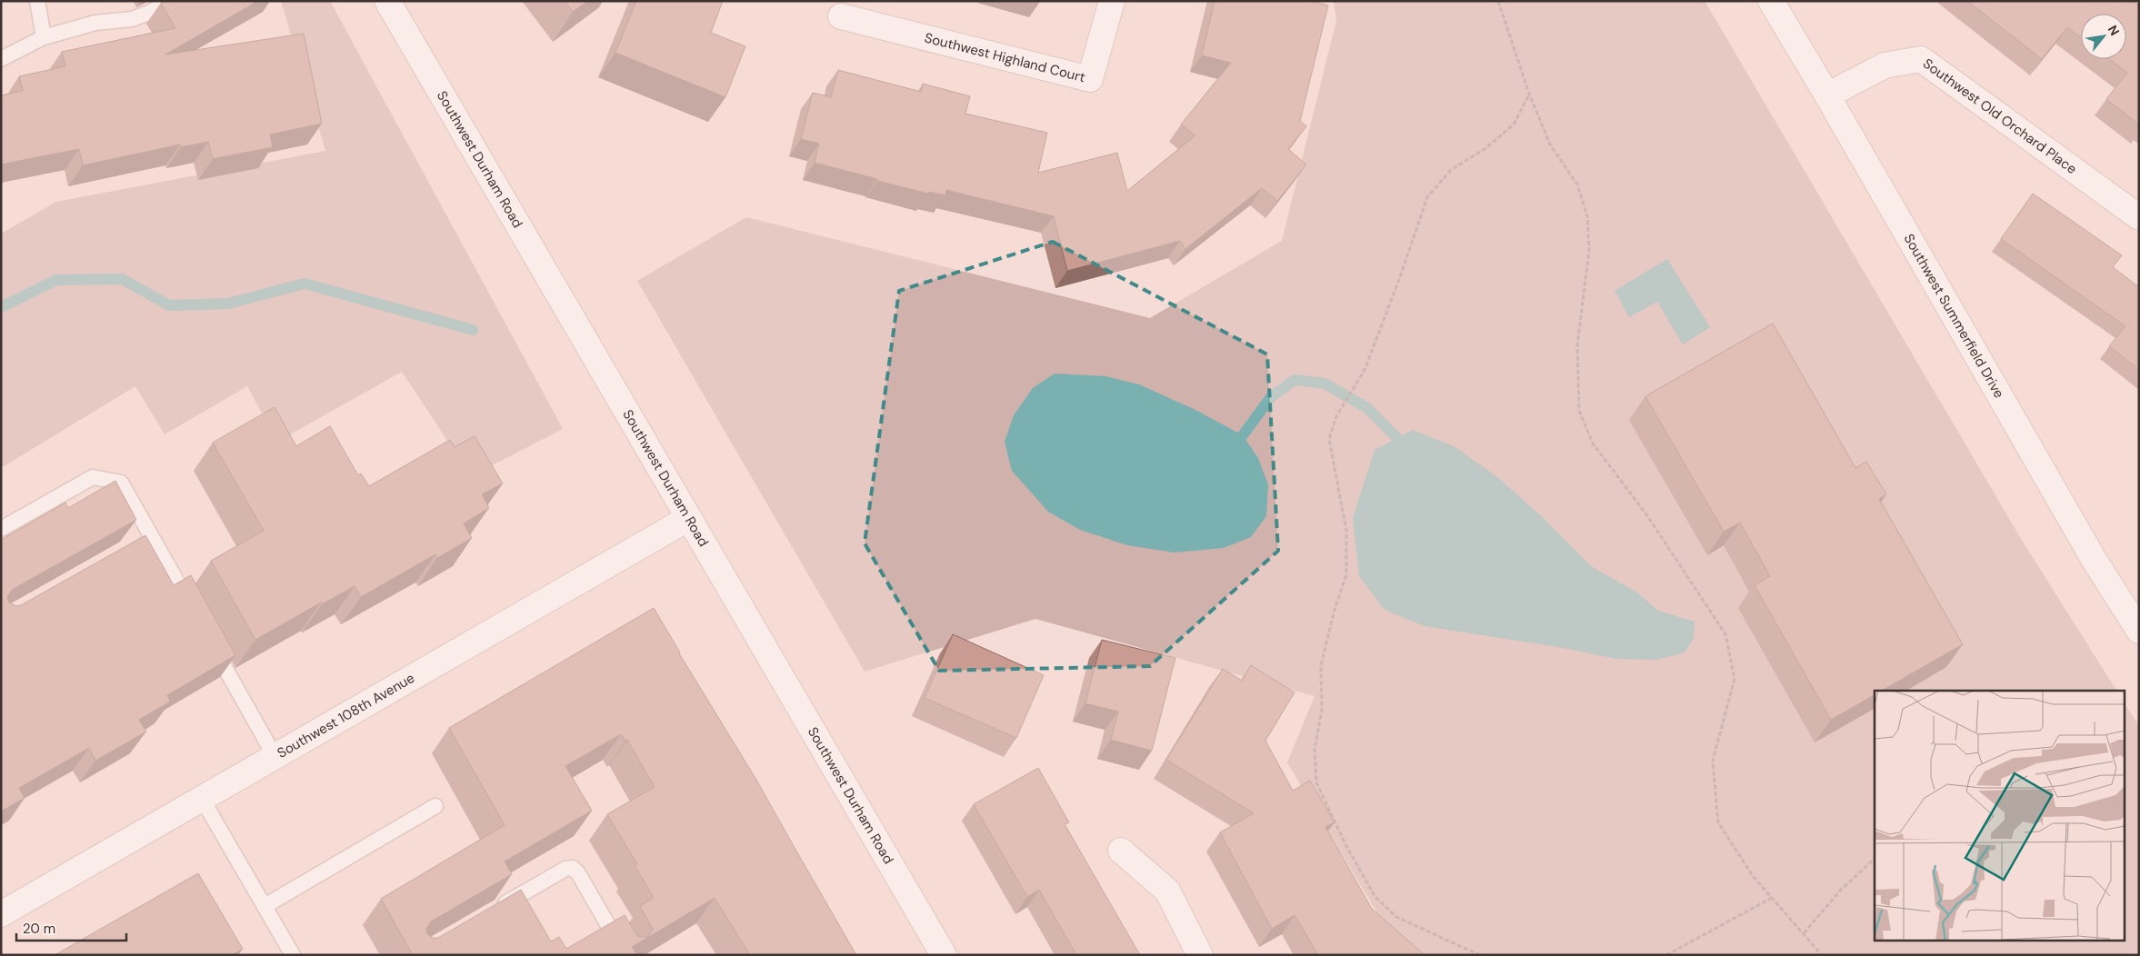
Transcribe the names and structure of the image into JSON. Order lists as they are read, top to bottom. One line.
{"streets":{"street":["Southwest Highland Court","Southwest Old Orchard Place","Southwest Durham Road","Southwest Summerfield Drive","Southwest 108th Avenue"]},"crossings":[["Southwest Old Orchard Place","Southwest Summerfield Drive"],["Southwest Durham Road","Southwest 108th Avenue"]],"scale_bar":"20 m","north":"top right"}
